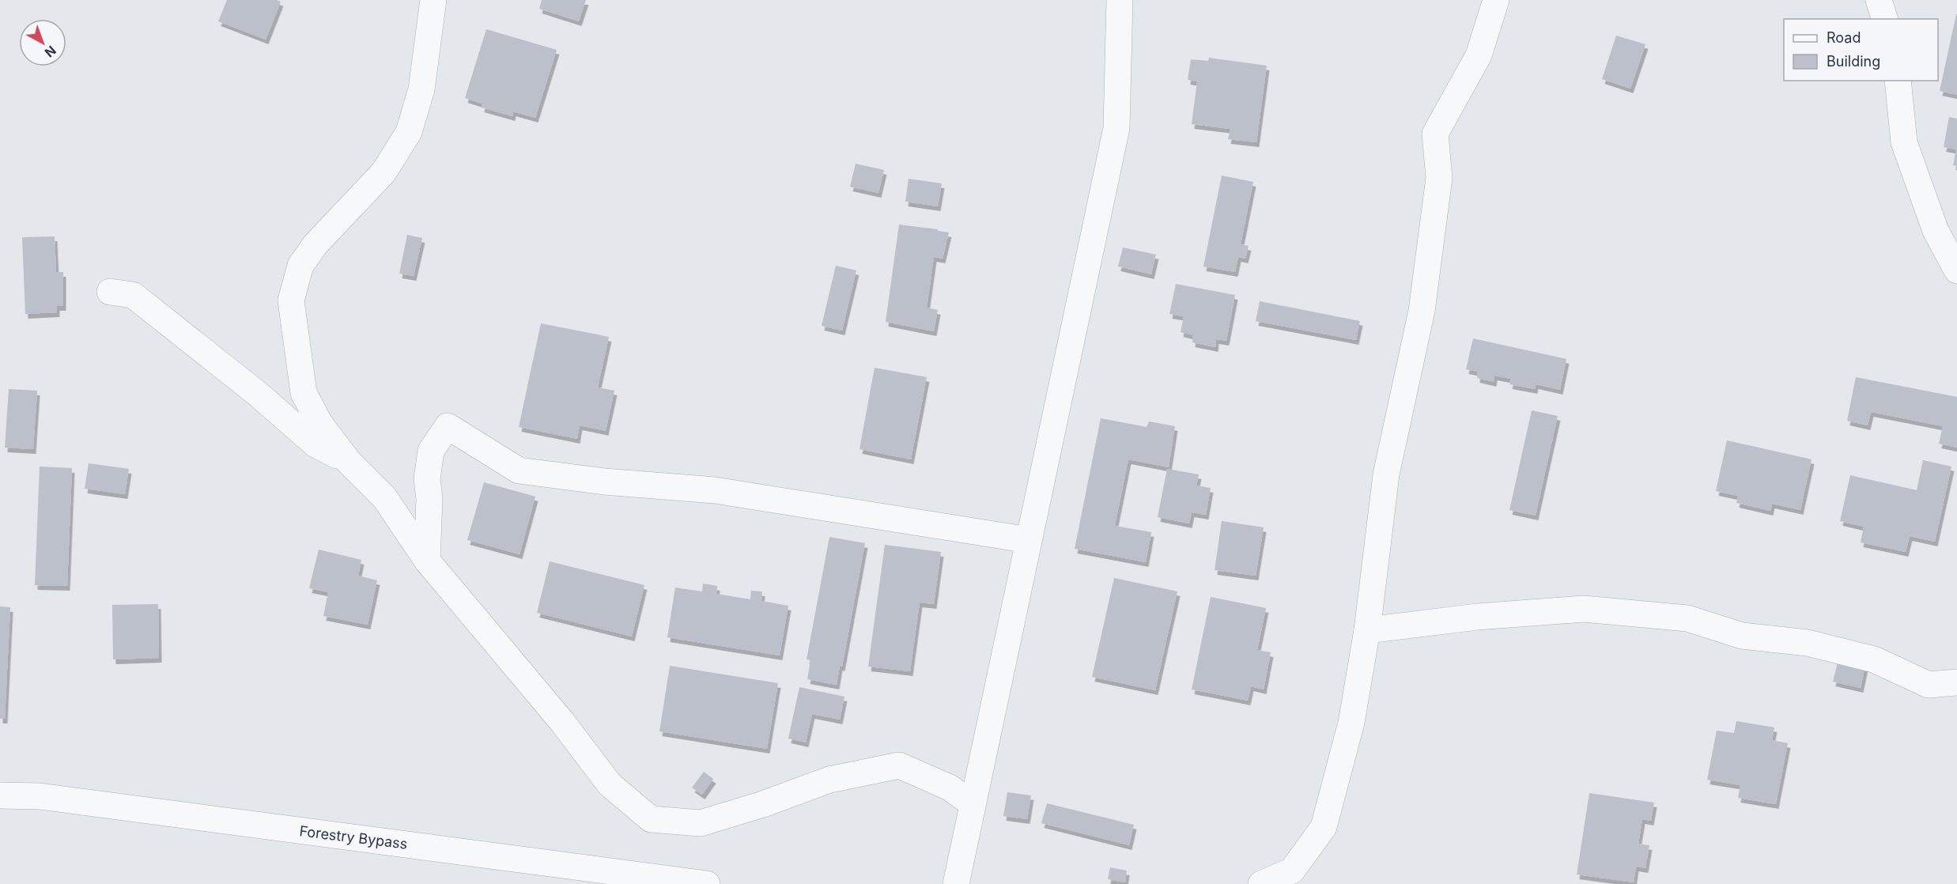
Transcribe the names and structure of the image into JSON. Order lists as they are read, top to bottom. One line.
{"streets":{"street":["Forestry Bypass"]},"legend":["Road","Building"],"north":"bottom right"}
